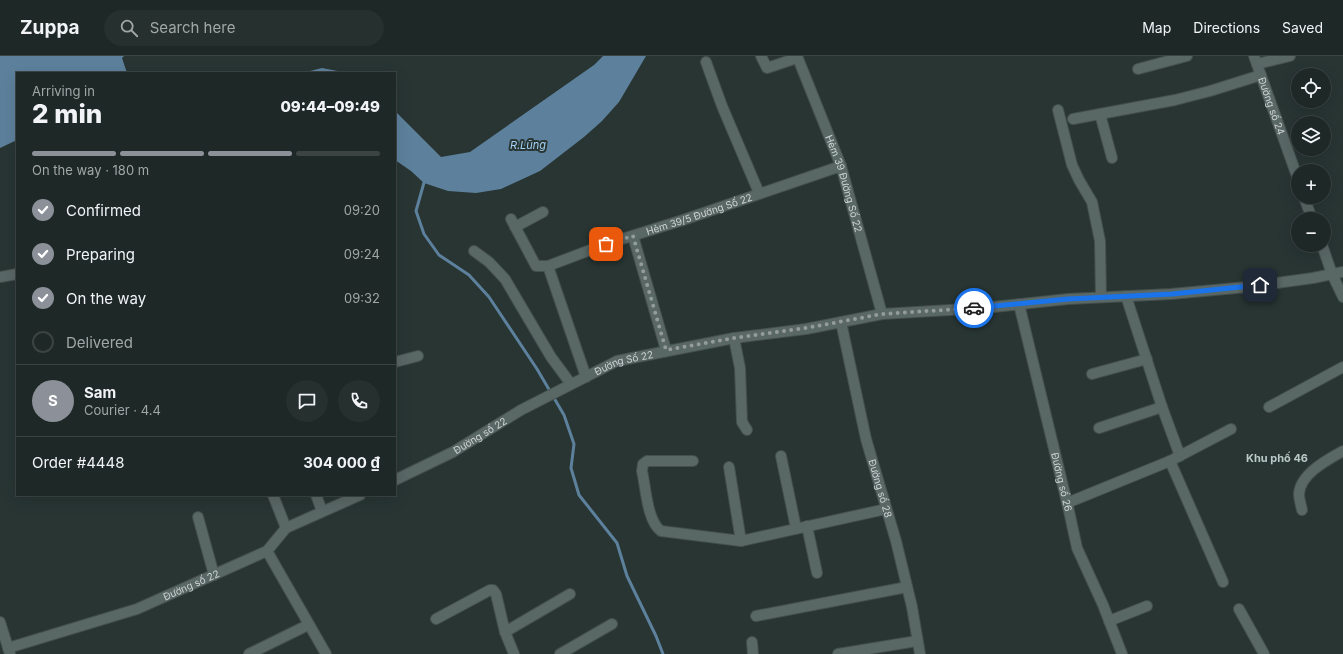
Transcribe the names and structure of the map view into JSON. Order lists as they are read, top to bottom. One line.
{"streets":{"street":["Đường số 24","Hẻm 39 Đường Số 22","Hẻm 39/5 Đường Số 22","Đường Số 22","Đường số 22","Đường số 26","Đường số 28"]},"crossings":[["Hẻm 39 Đường Số 22","Hẻm 39/5 Đường Số 22"],["Hẻm 39 Đường Số 22","Đường Số 22"],["Đường Số 22","Đường số 22"],["Đường Số 22","Đường số 26"],["Đường Số 22","Đường số 28"]],"districts":["Khu phố 46"],"water":["R.Lũng"],"page":{"header":"Zuppa","search":"Search here","nav":["Map","Directions","Saved"],"map_buttons":["+","−"],"heading":["2 min","Arriving in","09:44–09:49"],"panel":["Sam","Courier · 4.4","Order #4448","304 000 ₫"],"bar":"On the way · 180 m","list":[["Confirmed","09:20"],["Preparing","09:24"],["On the way","09:32"],"Delivered"],"round":"S"}}
